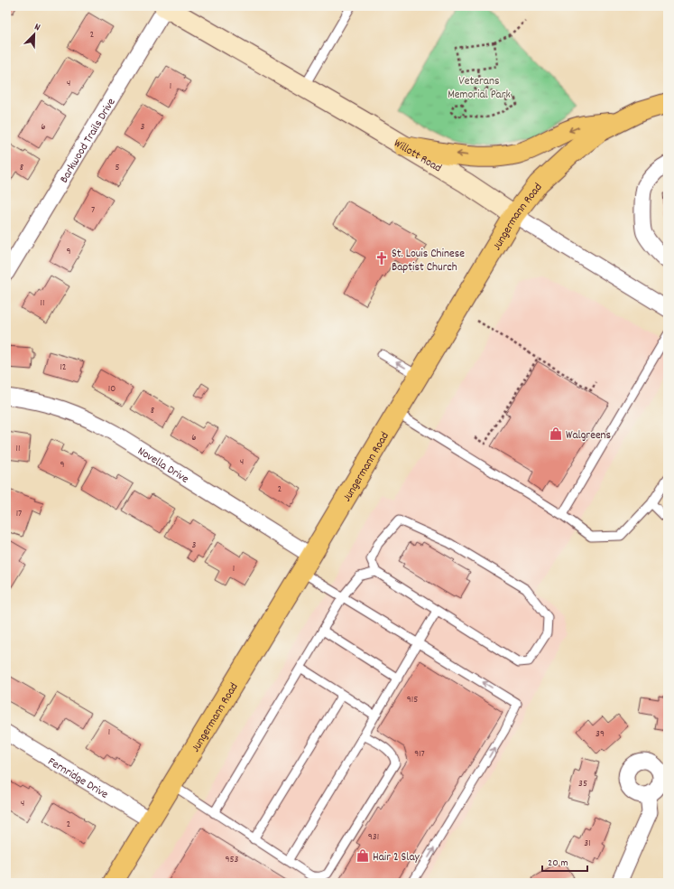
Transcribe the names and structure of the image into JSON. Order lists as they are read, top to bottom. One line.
{"streets":{"main road":["Willott Road","Jungermann Road"],"street":["Barkwood Trails Drive","Novella Drive","Fernridge Drive"]},"crossings":[["Barkwood Trails Drive","Willott Road"],["Willott Road","Jungermann Road"],["Jungermann Road","Novella Drive"],["Jungermann Road","Fernridge Drive"]],"parks":["Veterans Memorial Park"],"places":{"church":["St. Louis Chinese Baptist Church"],"shop":["Walgreens","Hair 2 Slay"]},"house_numbers":["2","4","1","6","3","8","5","7","9","11","12","10","8","6","11","4","9","2","17","3","1","915","1","39","917","35","4","2","931","31","953"],"scale_bar":"20 m","north":"top right"}
